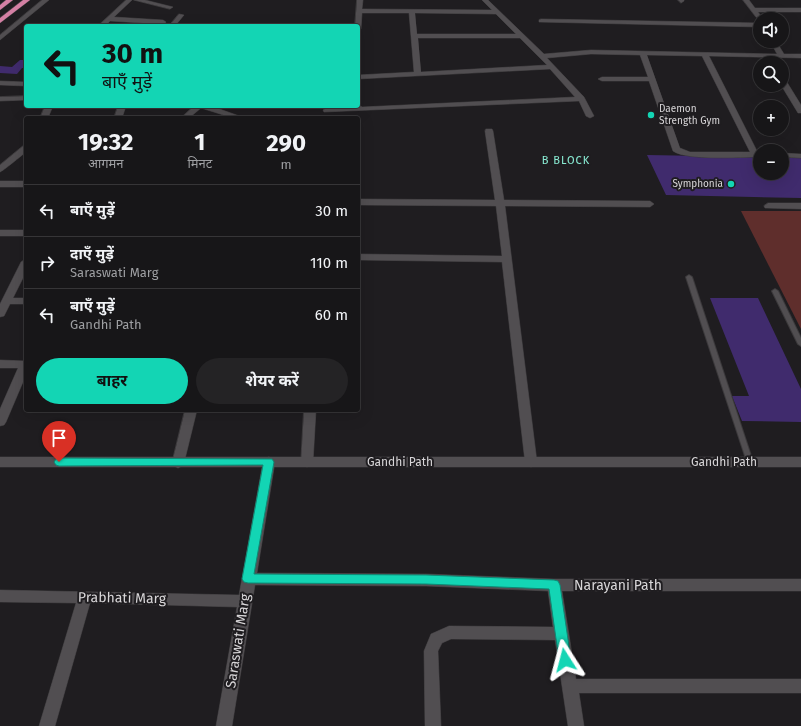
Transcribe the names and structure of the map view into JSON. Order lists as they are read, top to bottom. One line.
{"streets":{"street":["Gandhi Path","Narayani Path","Prabhati Marg","Saraswati Marg"]},"crossings":[["Gandhi Path","Saraswati Marg"],["Narayani Path","Saraswati Marg"],["Prabhati Marg","Saraswati Marg"]],"districts":["B BLOCK"],"places":["Daemon Strength Gym","Symphonia"],"page":{"map_buttons":["+","−"],"turn":["30 m","बाएँ मुड़ें"],"eta":["19:32","आगमन","1","मिनट","290","m"],"list":[{"name":"बाएँ मुड़ें","value":"30 m"},{"name":"दाएँ मुड़ें","note":"Saraswati Marg","value":"110 m"},{"name":"बाएँ मुड़ें","note":"Gandhi Path","value":"60 m"}],"buttons":["बाहर","शेयर करें"]}}
